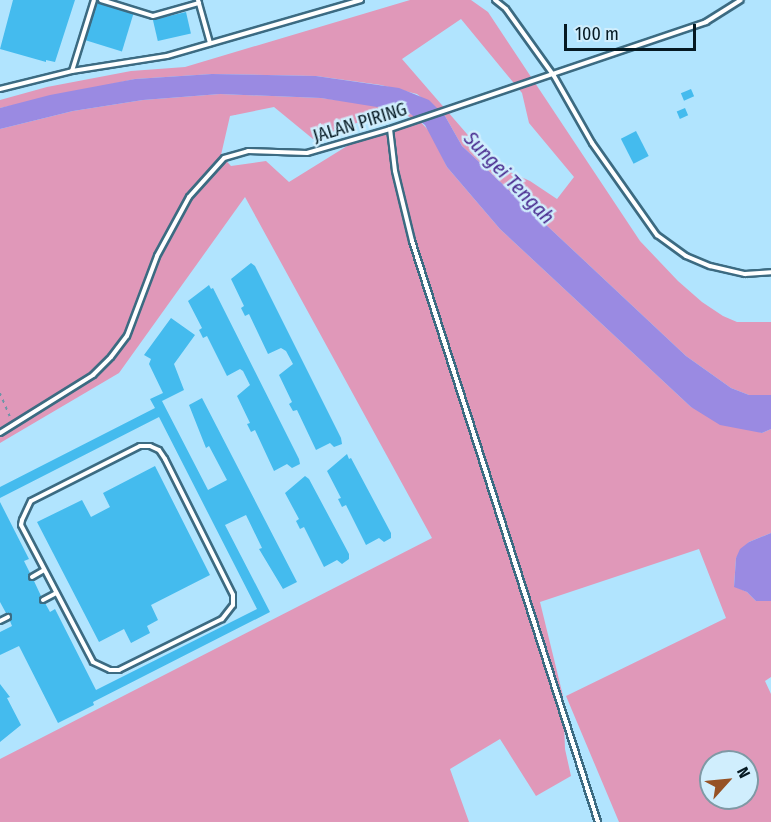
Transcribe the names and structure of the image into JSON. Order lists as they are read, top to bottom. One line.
{"streets":{"lane":["JALAN PIRING"]},"water":["Sungei Tengah"],"scale_bar":"100 m","north":"top right"}
